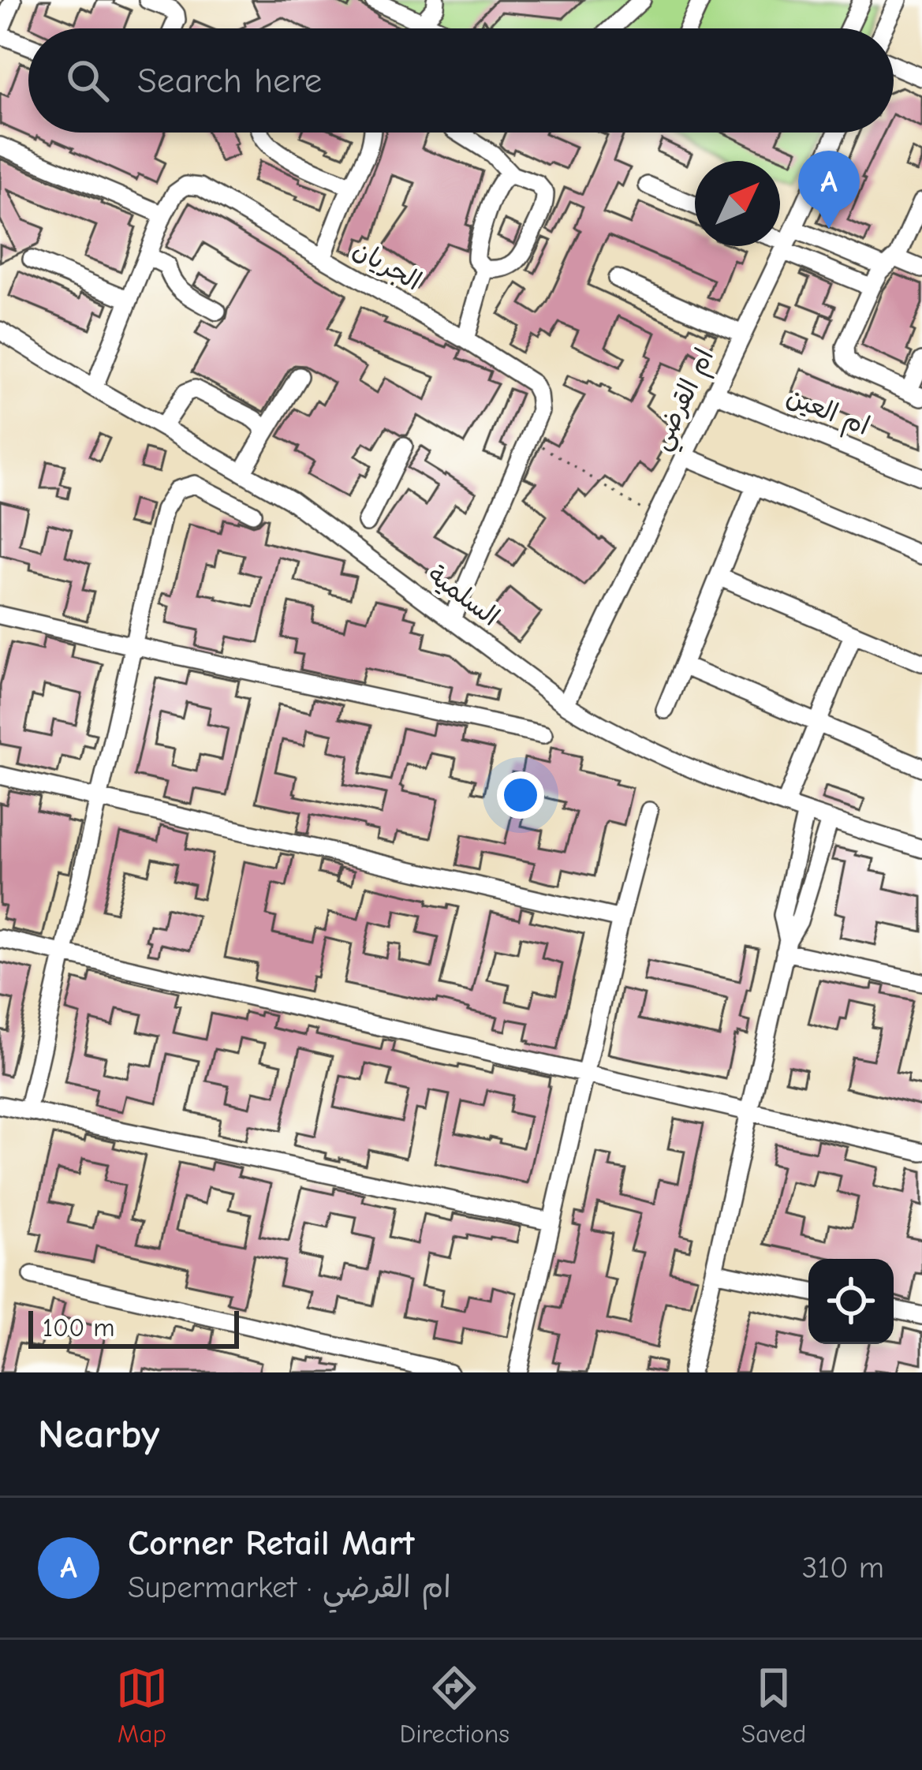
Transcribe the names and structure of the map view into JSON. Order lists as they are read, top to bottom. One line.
{"streets":{"street":["الجريان","ام القرضي","ام العين","السلمية"]},"crossings":[["الجريان","السلمية"],["ام القرضي","ام العين"],["ام القرضي","السلمية"]],"scale_bar":"100 m","north":"top right","page":{"search":"Search here","pins":"A","scale":"100 m","heading":"Nearby","list":[{"mark":"A","name":"Corner Retail Mart","note":"Supermarket · ام القرضي","value":"310 m"}],"nav":["Map","Directions","Saved"]}}
